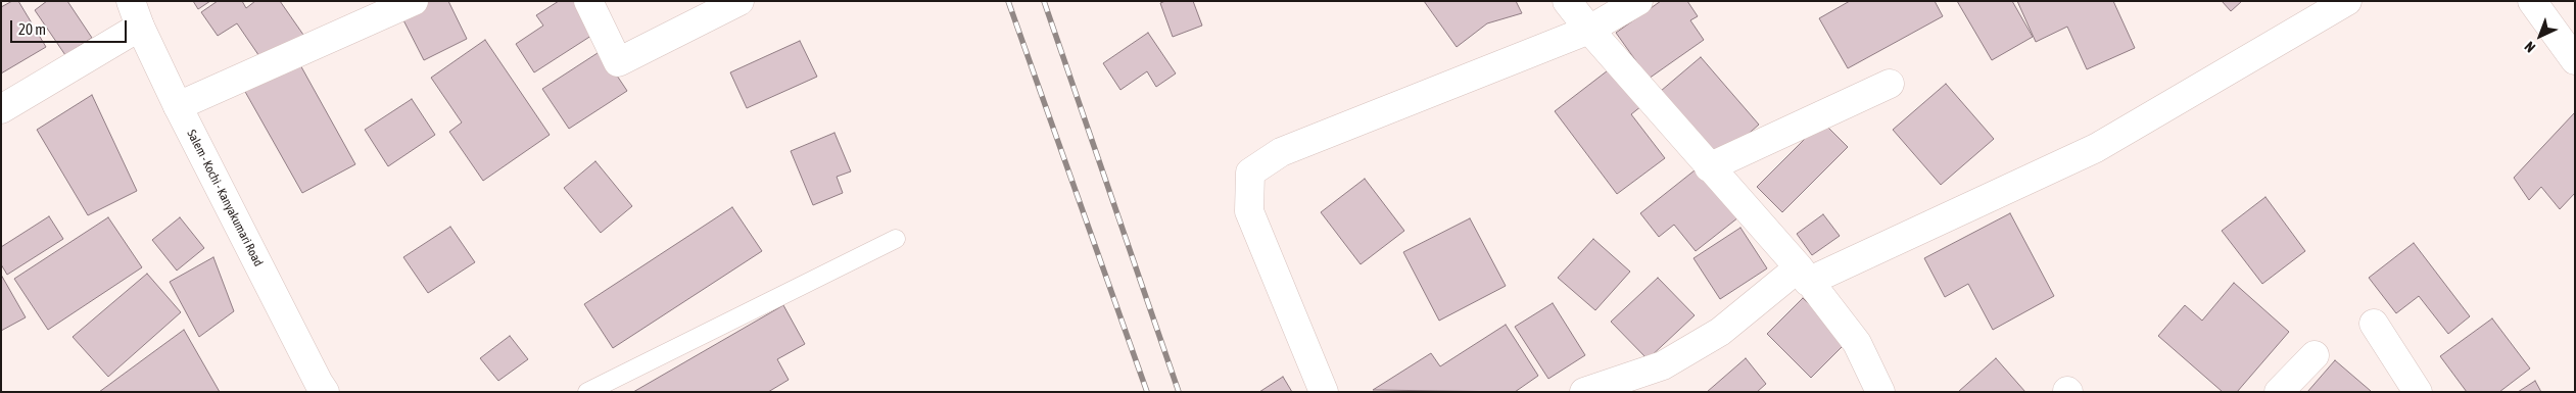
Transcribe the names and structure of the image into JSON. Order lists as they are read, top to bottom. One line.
{"streets":{"street":["Salem - Kochi - Kanyakumari Road"]},"scale_bar":"20 m","north":"bottom left"}
